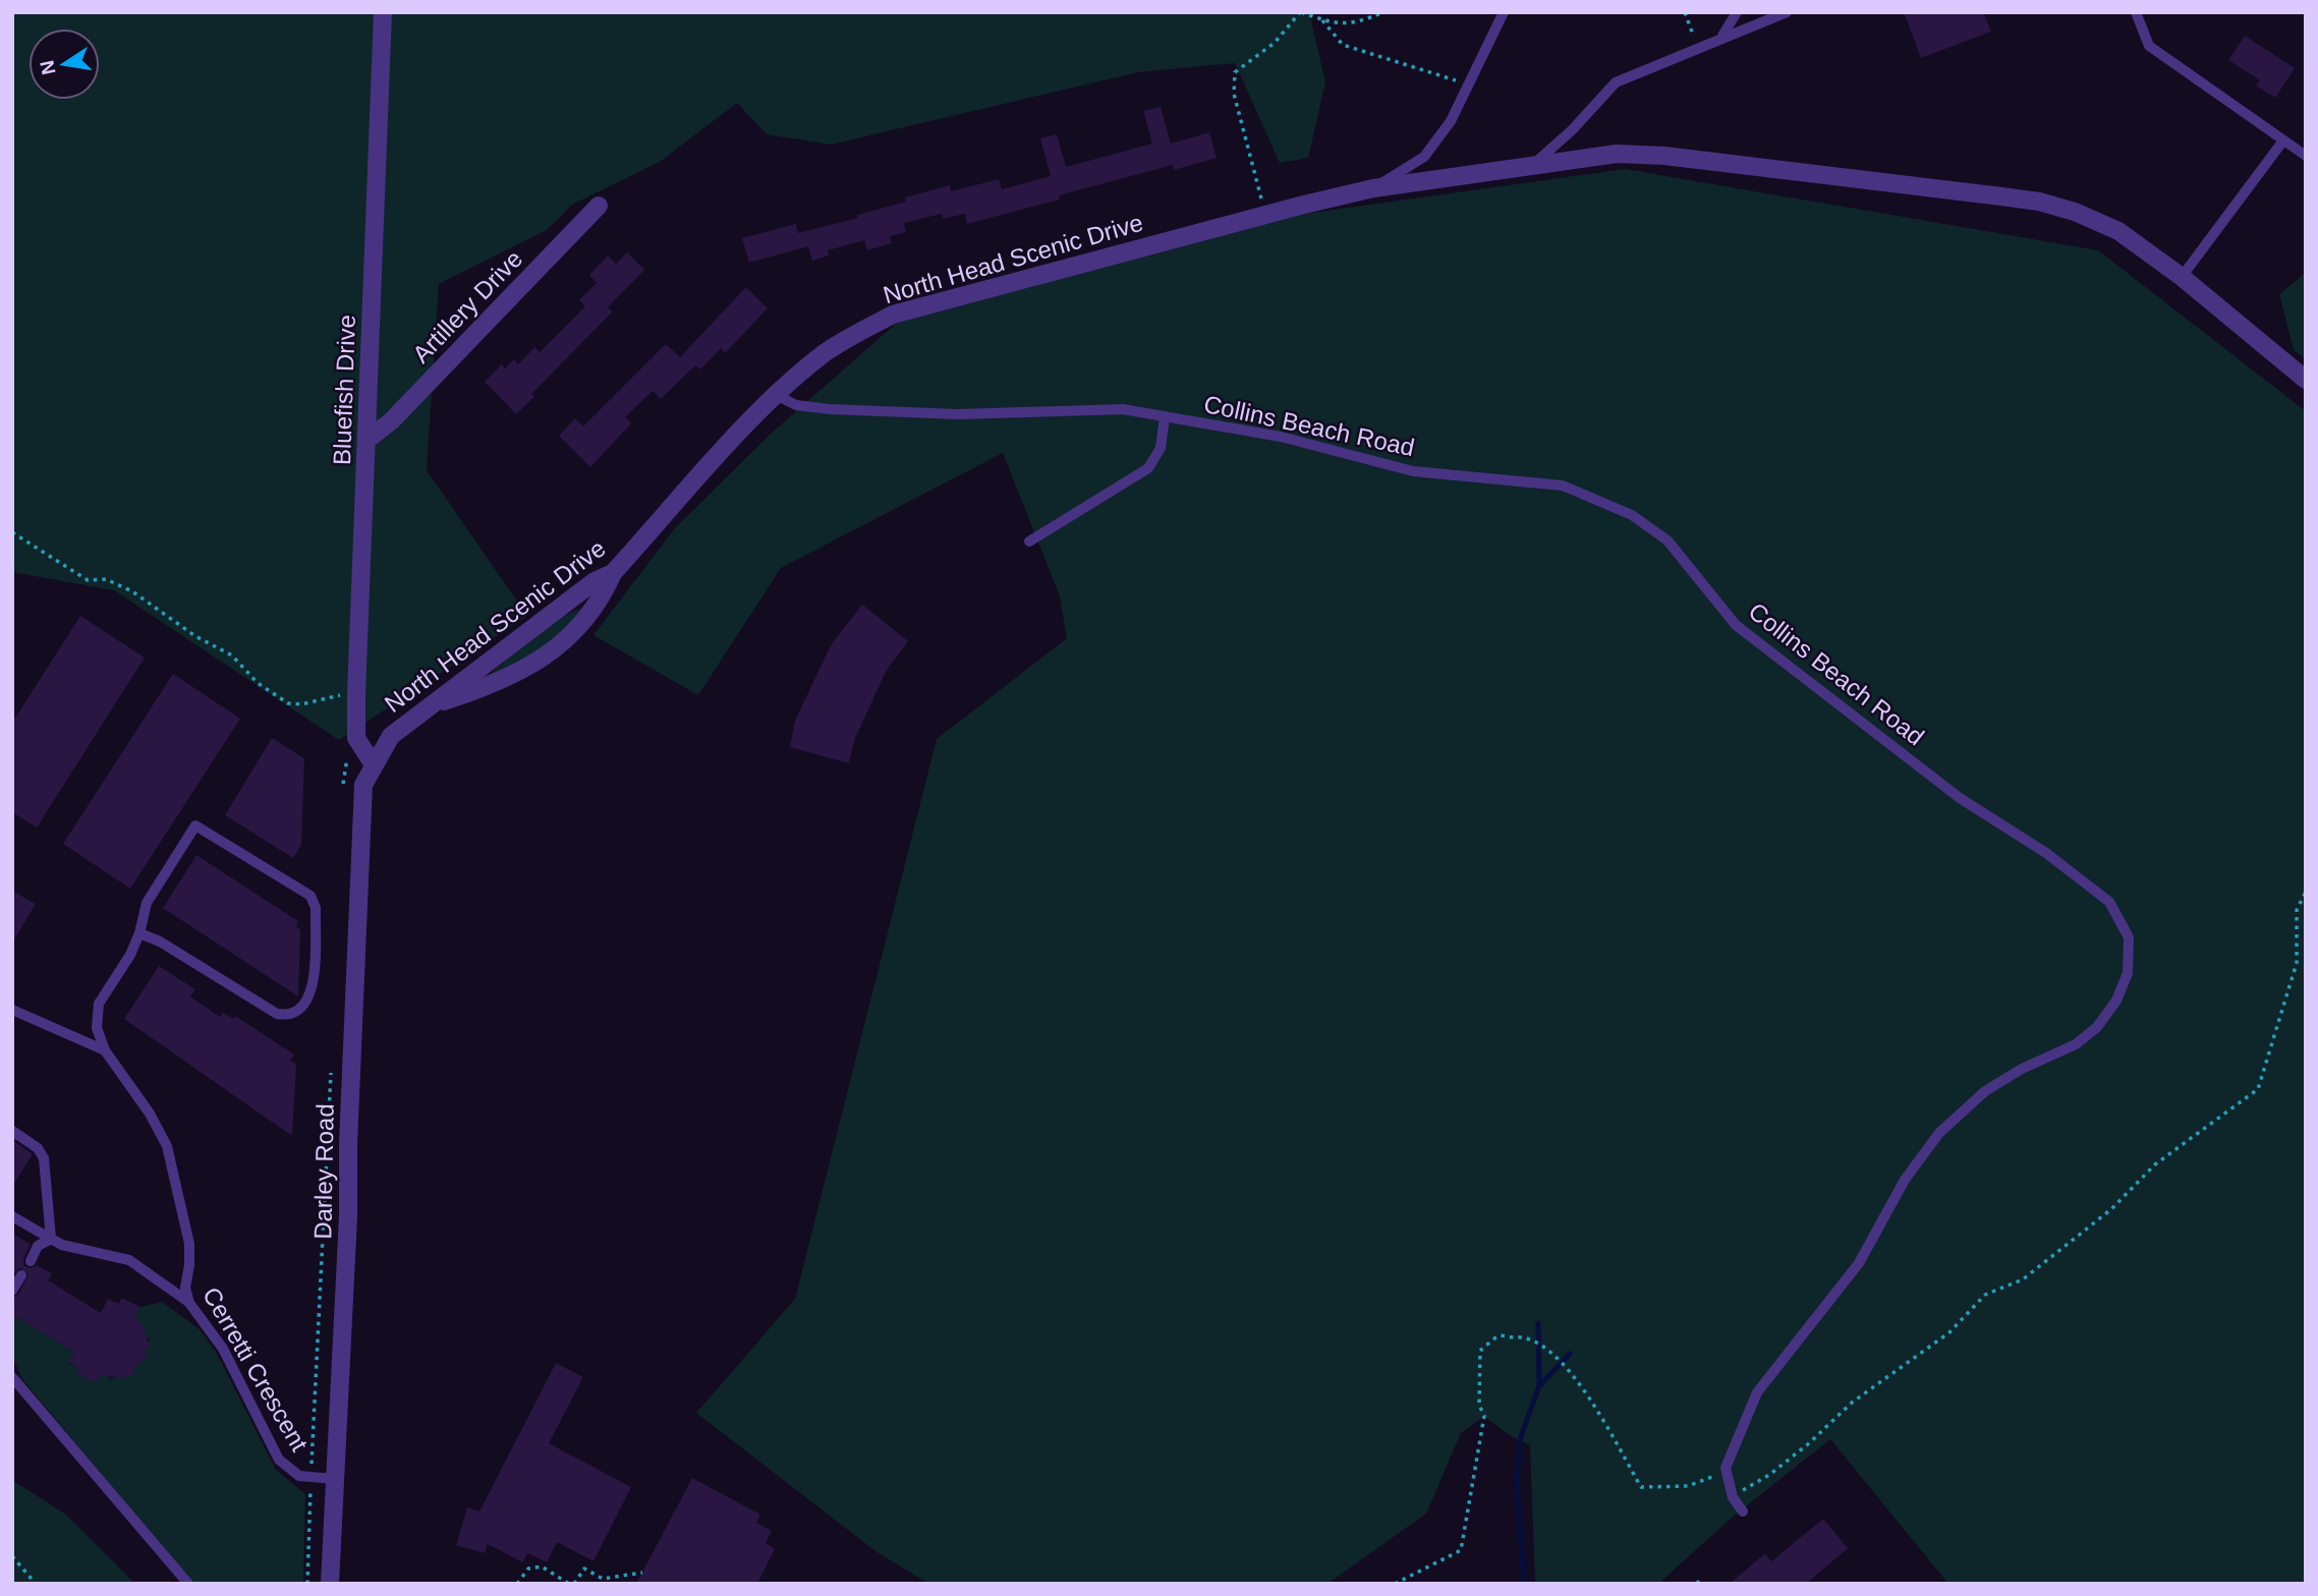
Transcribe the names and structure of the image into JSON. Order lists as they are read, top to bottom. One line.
{"streets":{"street":["North Head Scenic Drive","Artillery Drive","Bluefish Drive","Darley Road"],"lane":["Collins Beach Road","Cerretti Crescent"]},"crossings":[["North Head Scenic Drive","Bluefish Drive"],["North Head Scenic Drive","Collins Beach Road"],["North Head Scenic Drive","Darley Road"],["Artillery Drive","Bluefish Drive"],["Bluefish Drive","Darley Road"],["Darley Road","Cerretti Crescent"]],"north":"left"}
